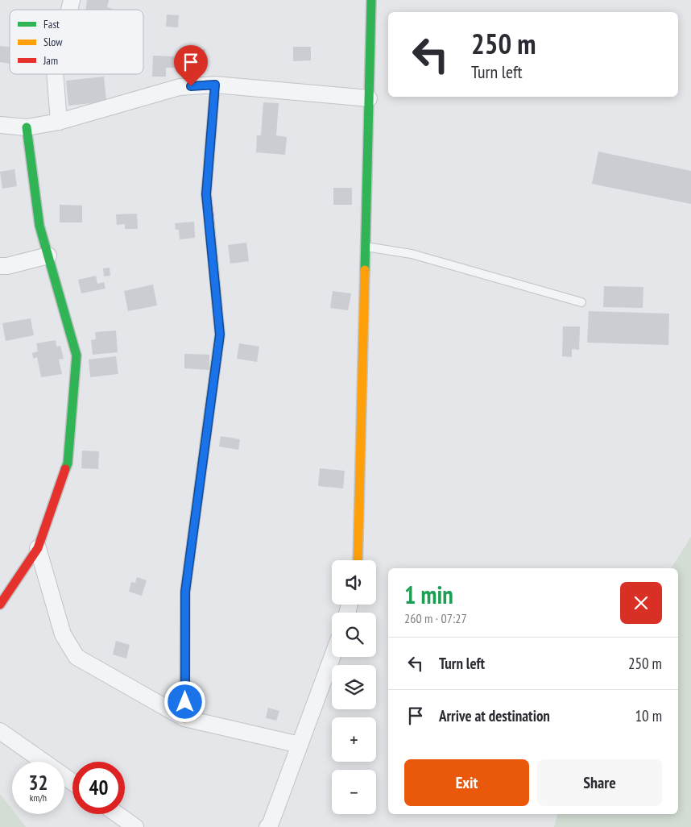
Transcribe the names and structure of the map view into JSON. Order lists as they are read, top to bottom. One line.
{"legend":["Fast","Slow","Jam"],"page":{"turn":["250 m","Turn left"],"map_buttons":["+","−"],"heading":["1 min","260 m · 07:27"],"list":[{"name":"Turn left","value":"250 m"},{"name":"Arrive at destination","value":"10 m"}],"buttons":["Exit","Share"],"speed":"32 km/h","limit":"40"}}
